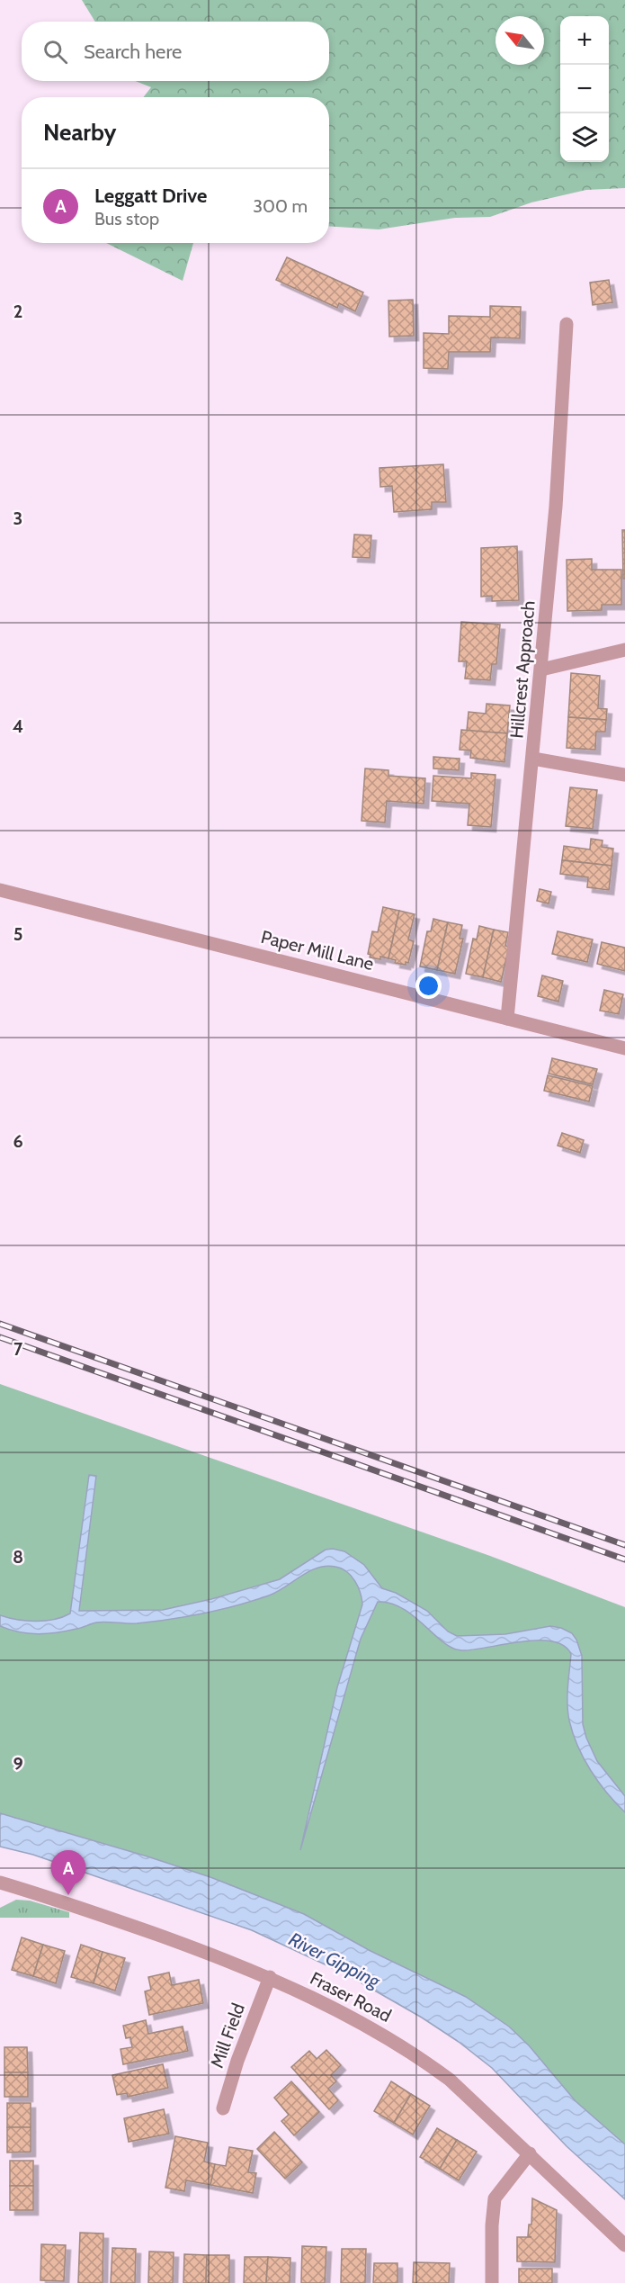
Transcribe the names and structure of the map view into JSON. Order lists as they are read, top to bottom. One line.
{"streets":{"street":["Hillcrest Approach","Paper Mill Lane","Fraser Road","Mill Field"]},"crossings":[["Hillcrest Approach","Paper Mill Lane"],["Fraser Road","Mill Field"]],"water":["River Gipping"],"north":"top left","page":{"map_buttons":["+","−"],"search":"Search here","heading":"Nearby","list":[{"mark":"A","name":"Leggatt Drive","note":"Bus stop","value":"300 m"}],"pins":"A"},"grid":{"rows":["2","3","4","5","6","7","8","9"]}}
